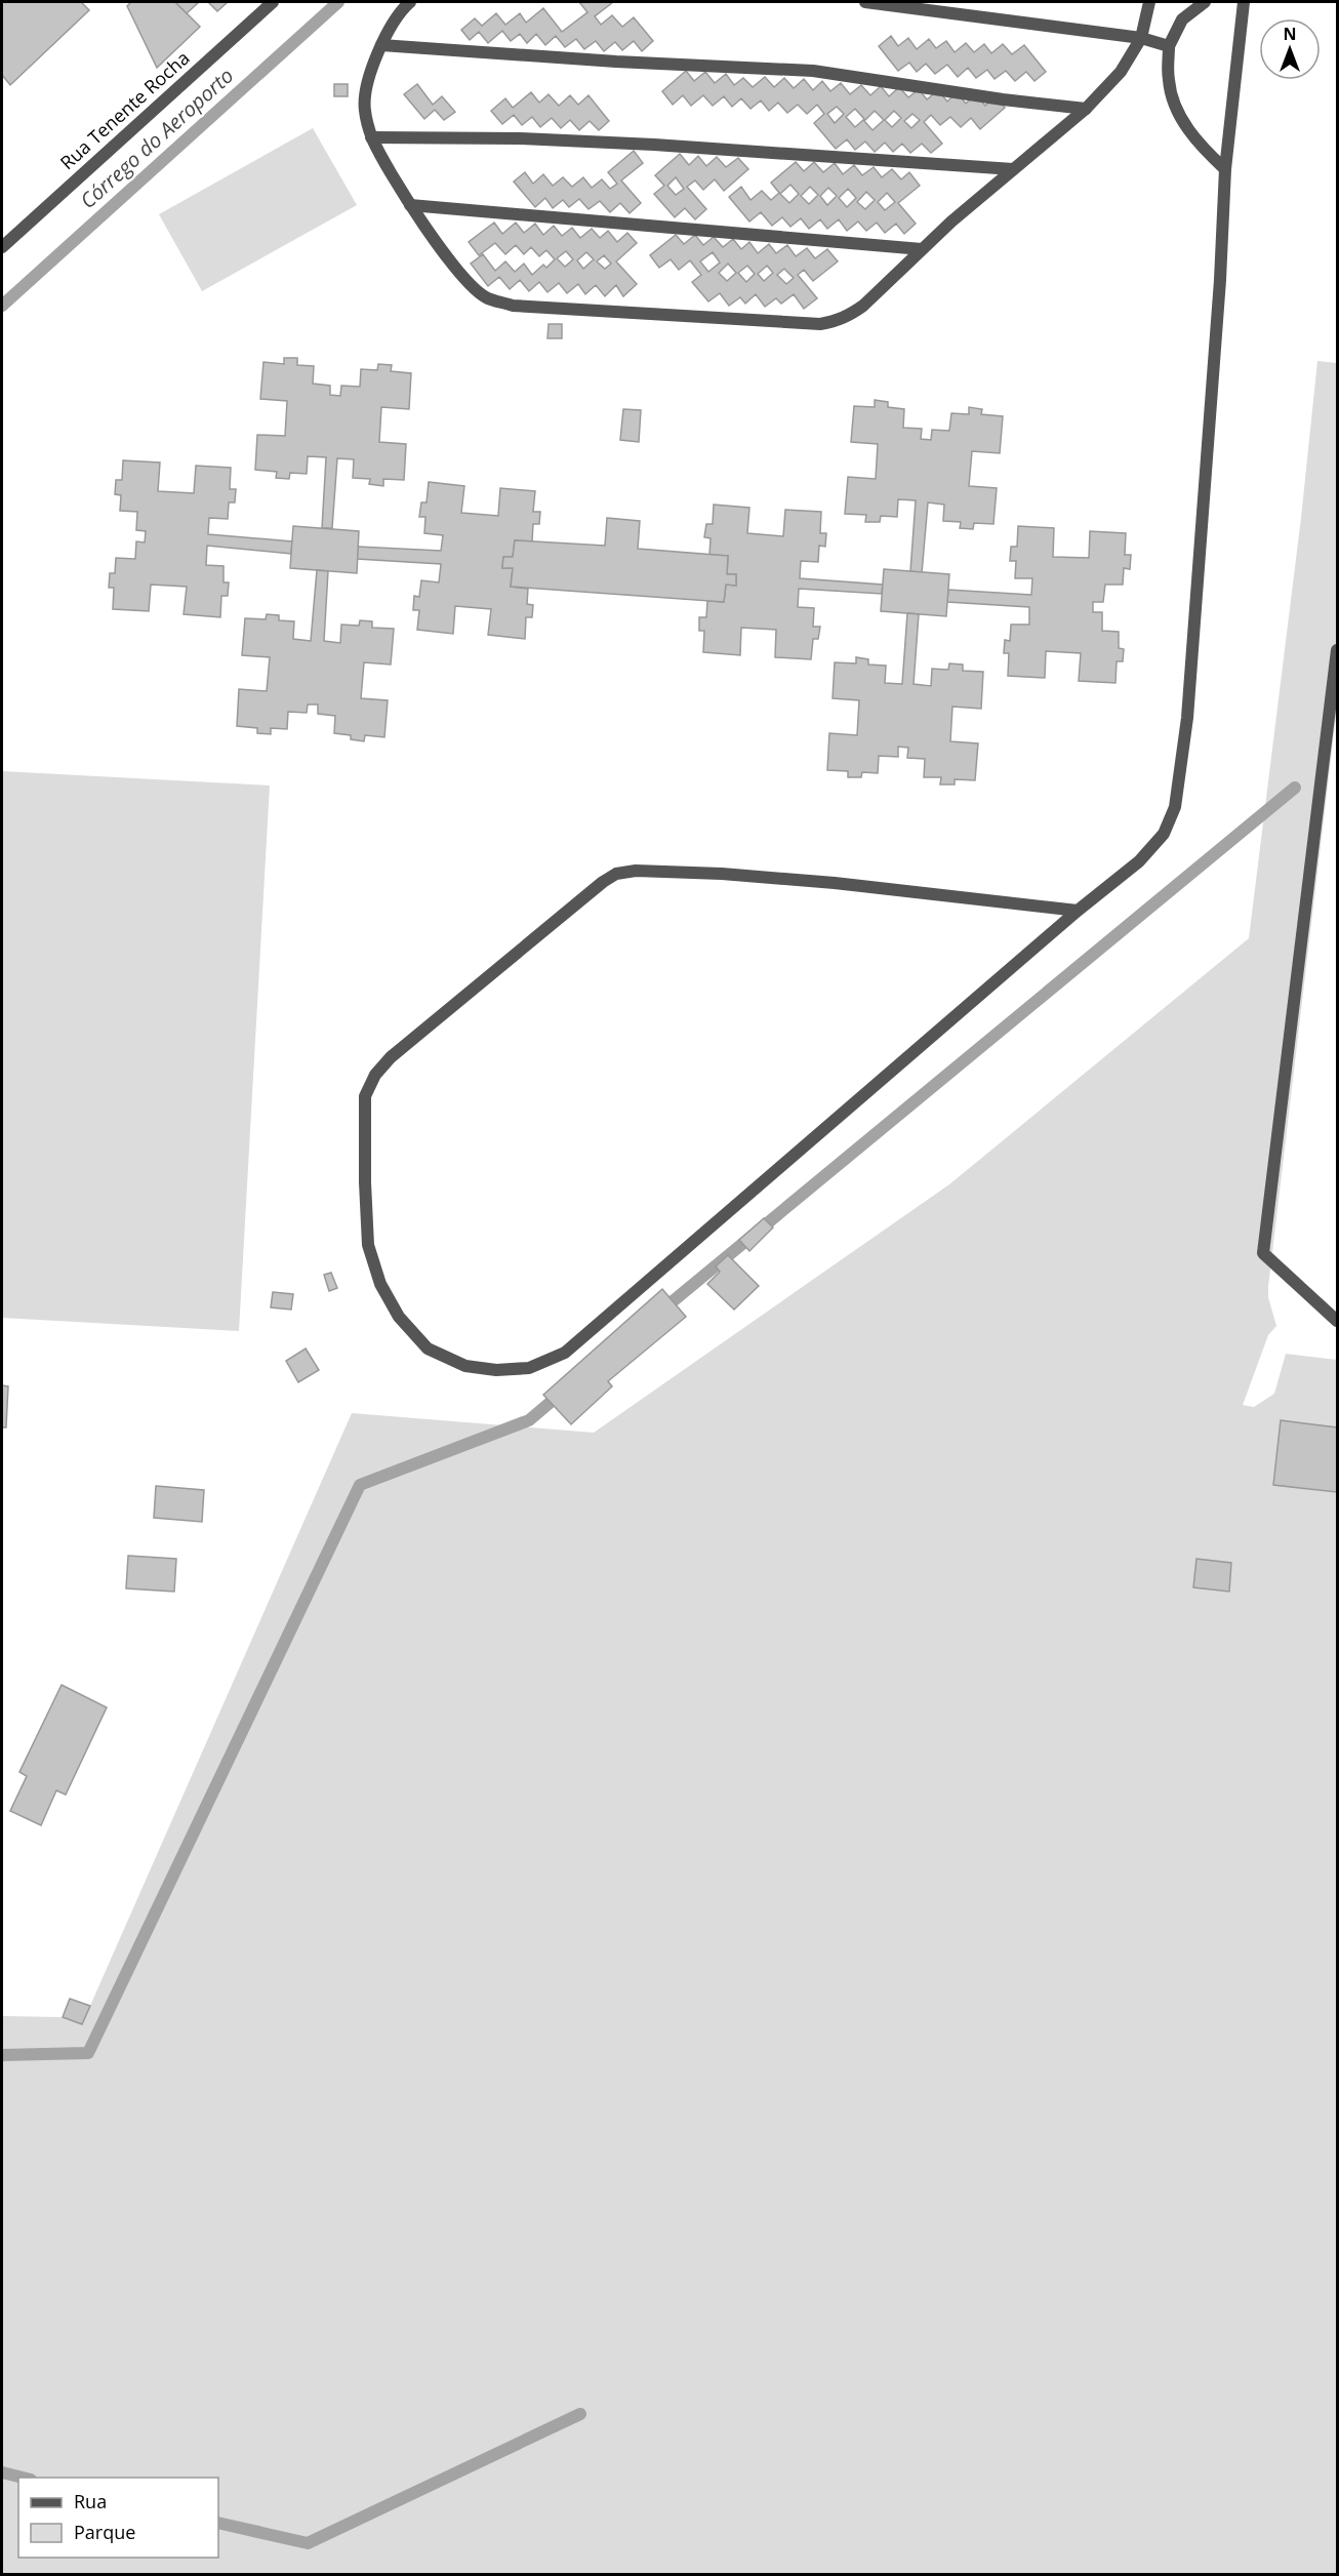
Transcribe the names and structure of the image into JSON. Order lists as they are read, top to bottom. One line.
{"streets":{"street":["Rua Tenente Rocha"]},"water":["Córrego do Aeroporto"],"legend":["Rua","Parque"],"north":"top"}
